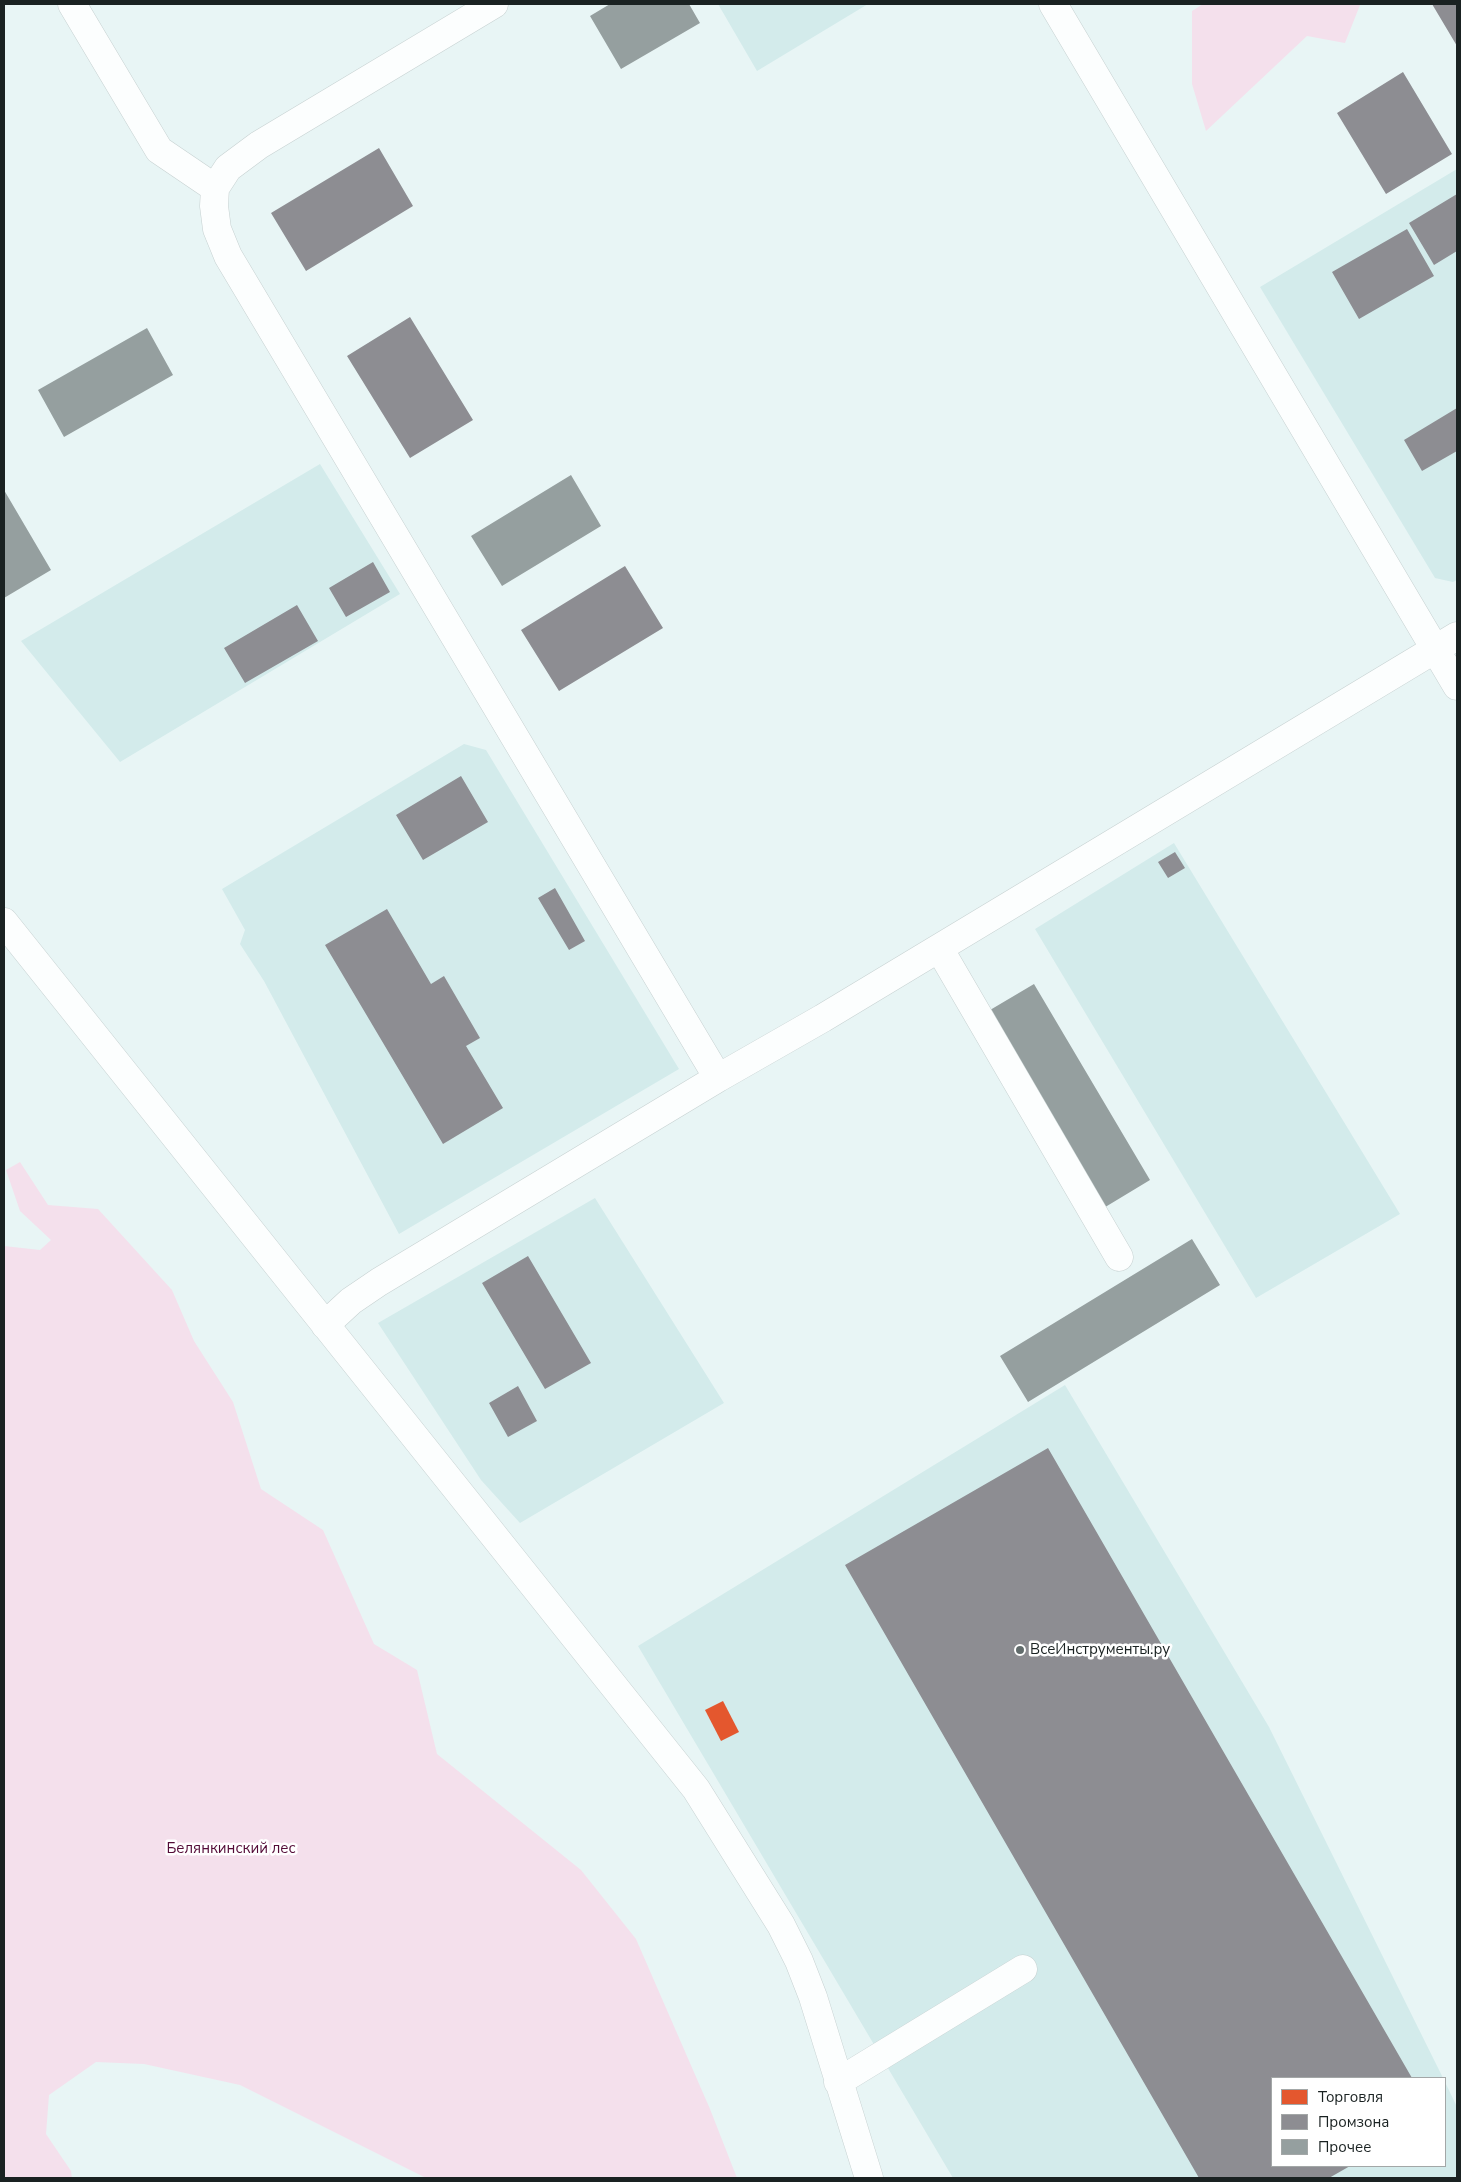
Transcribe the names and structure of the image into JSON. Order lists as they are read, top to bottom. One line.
{"parks":["Белянкинский лес"],"places":["ВсеИнструменты.ру"],"legend":["Торговля","Промзона","Прочее"]}
